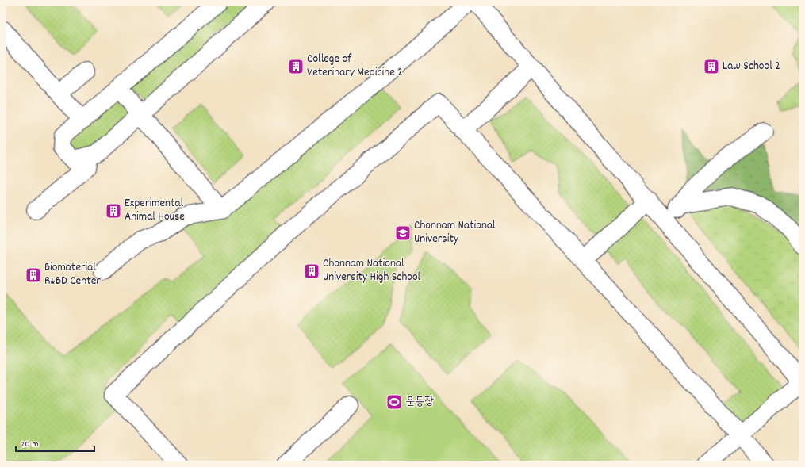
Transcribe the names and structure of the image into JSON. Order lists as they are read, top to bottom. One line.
{"places":{"building":["College of Veterinary Medicine 2","Law School 2","Experimental Animal House","Chonnam National University High School","Biomaterial R&BD Center"],"school or university":["Chonnam National University"],"sports":["운동장"]},"scale_bar":"20 m"}
